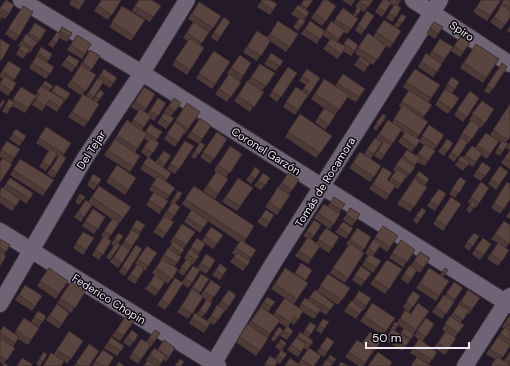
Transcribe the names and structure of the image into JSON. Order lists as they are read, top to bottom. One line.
{"streets":{"street":["Spiro","Del Tejar","Coronel Garzón","Tomás de Rocamora","Federico Chopin"]},"crossings":[["Spiro","Tomás de Rocamora"],["Del Tejar","Coronel Garzón"],["Del Tejar","Federico Chopin"],["Coronel Garzón","Tomás de Rocamora"],["Tomás de Rocamora","Federico Chopin"]],"scale_bar":"50 m"}
